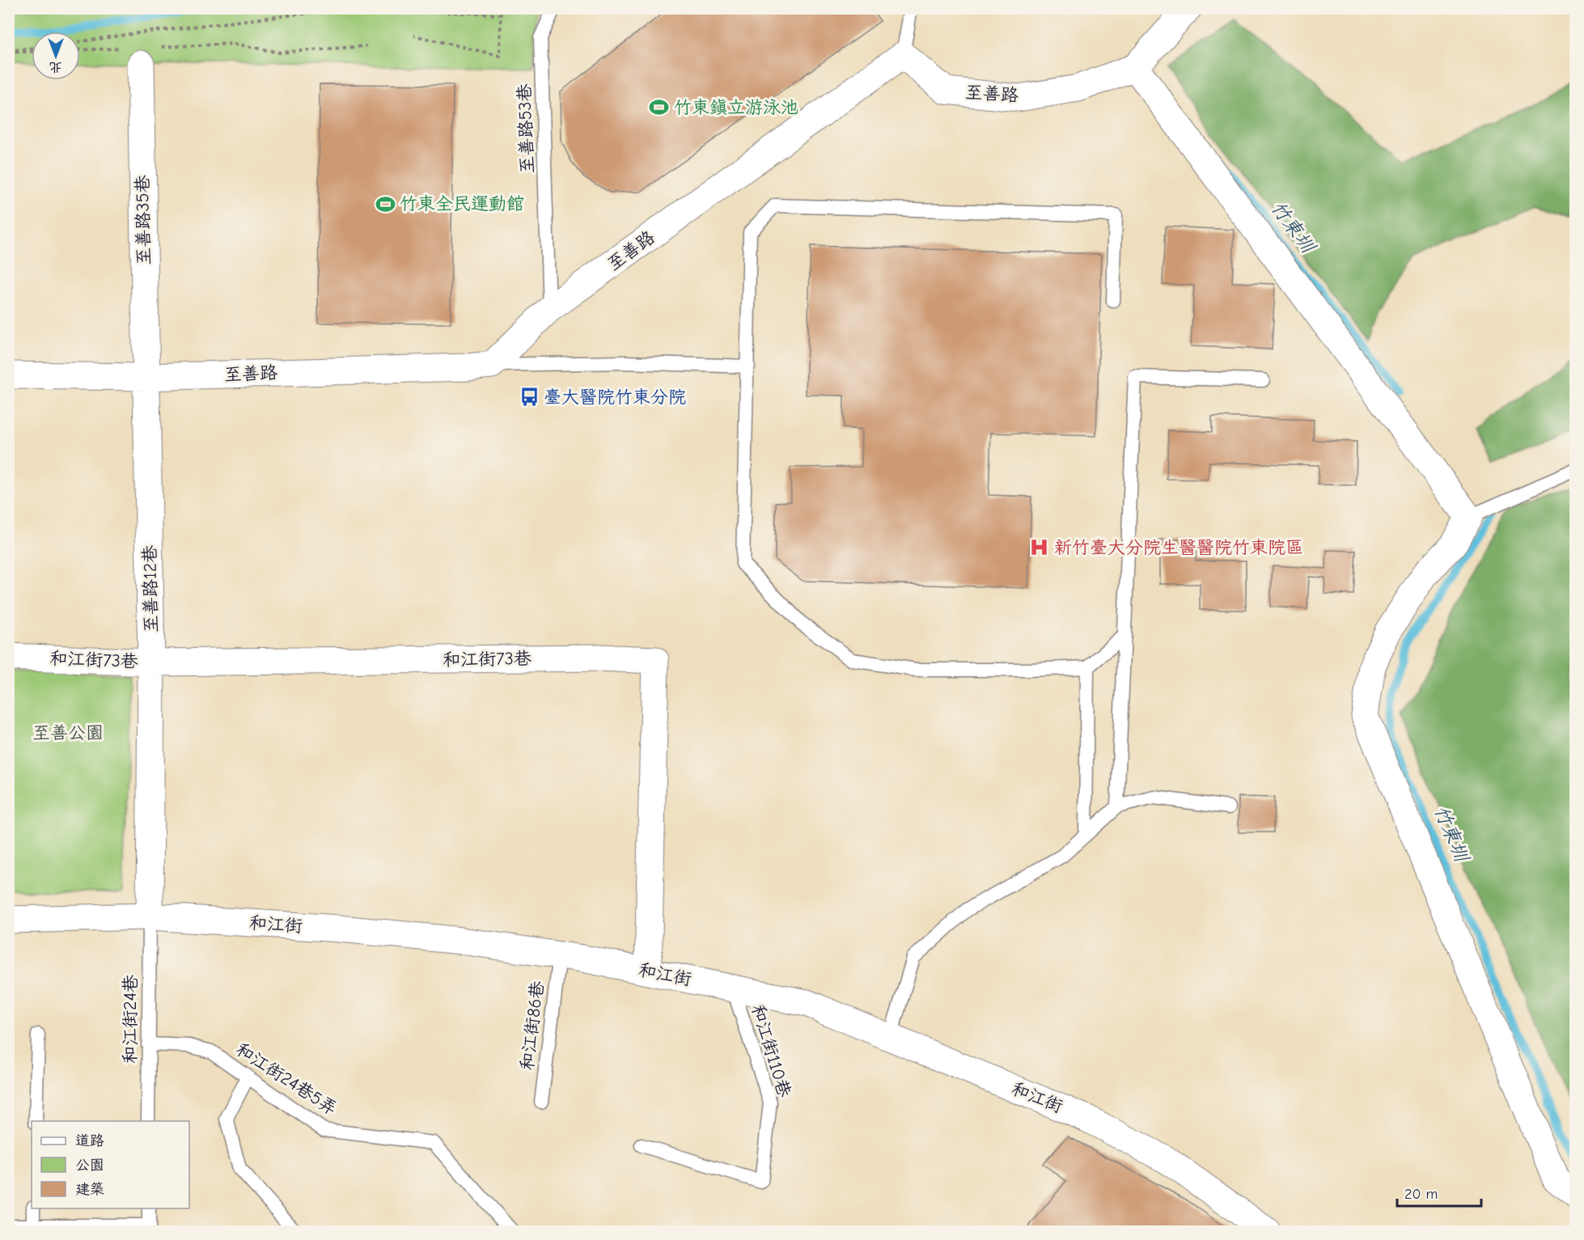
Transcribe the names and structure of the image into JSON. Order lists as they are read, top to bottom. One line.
{"streets":{"street":["至善路","至善路35巷","至善路12巷","和江街73巷","和江街"],"lane":["至善路53巷","和江街24巷","和江街86巷","和江街110巷","和江街24巷5弄"]},"crossings":[["至善路","至善路53巷"],["至善路","至善路35巷"],["至善路","至善路12巷"],["至善路35巷","至善路12巷"],["至善路12巷","和江街73巷"],["至善路12巷","和江街"],["至善路12巷","和江街24巷"],["和江街73巷","和江街"],["和江街","和江街24巷"],["和江街","和江街86巷"],["和江街","和江街110巷"],["和江街24巷","和江街24巷5弄"]],"water":["竹東圳"],"parks":["至善公園"],"places":{"sports":["竹東鎮立游泳池","竹東全民運動館"],"bus stop":["臺大醫院竹東分院"],"hospital":["新竹臺大分院生醫醫院竹東院區"]},"legend":["道路","公園","建築"],"scale_bar":"20 m","north":"bottom"}
